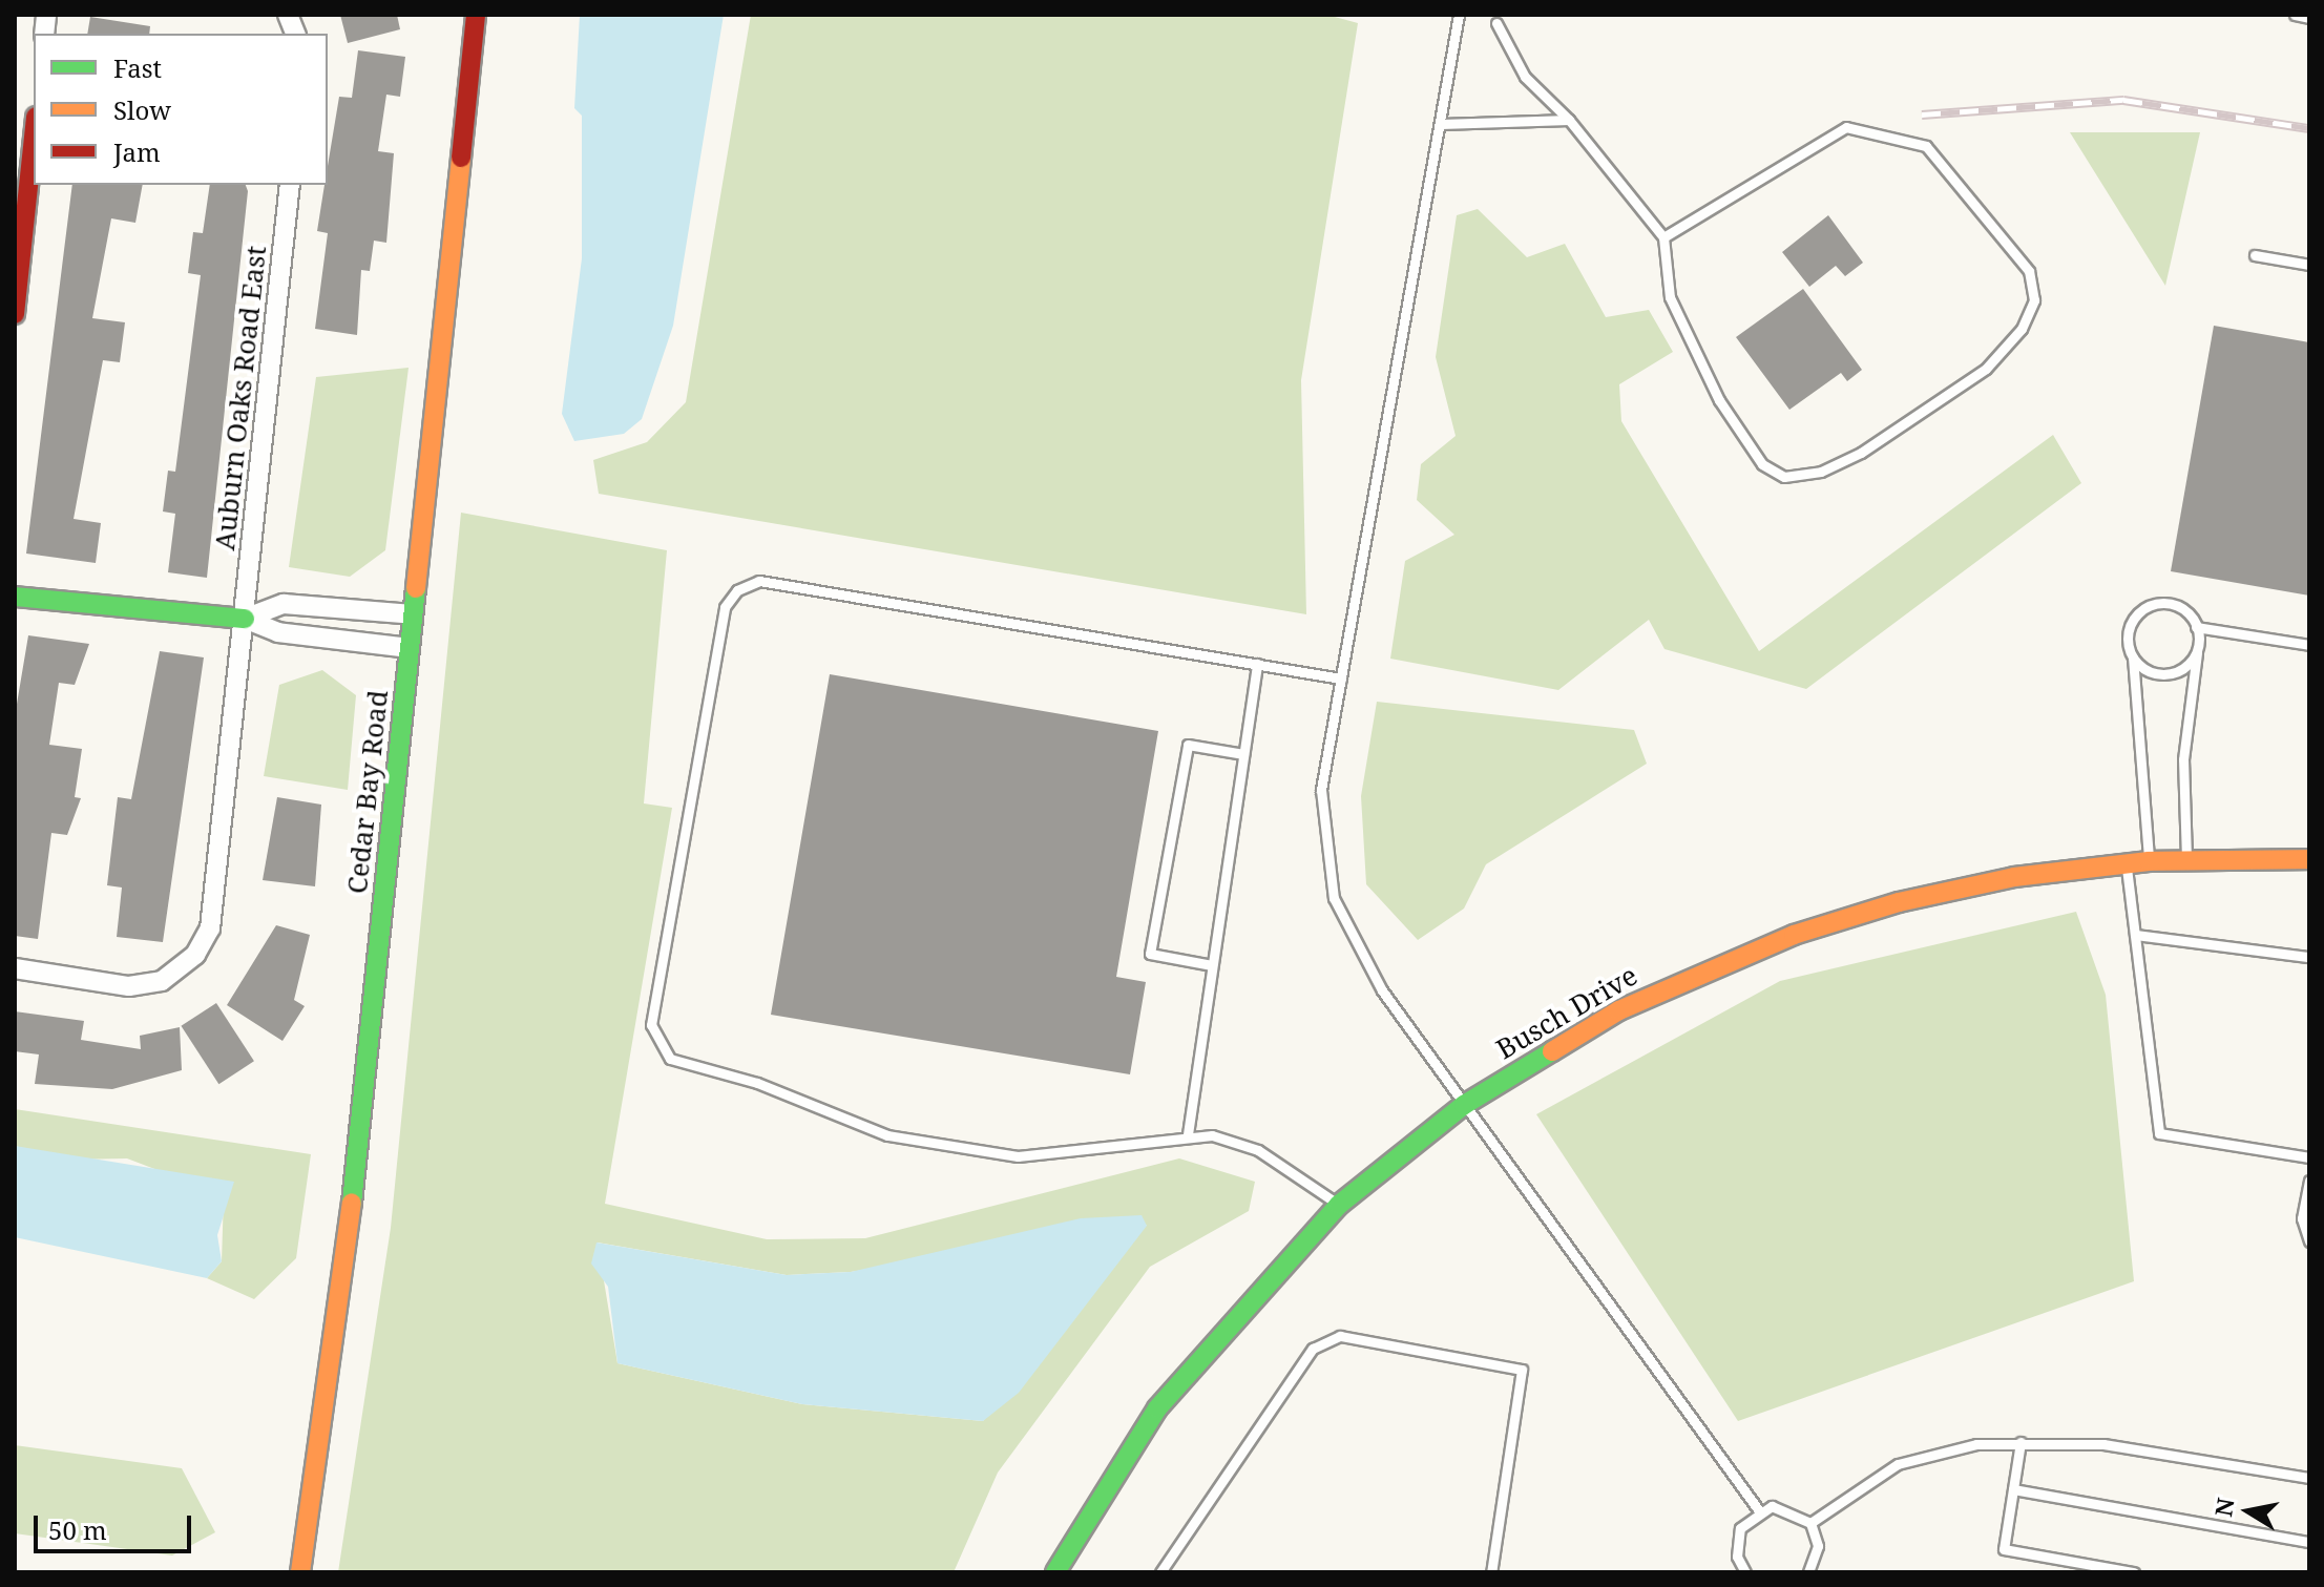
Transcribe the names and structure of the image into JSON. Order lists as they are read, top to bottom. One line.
{"streets":{"street":["Auburn Oaks Road East","Cedar Bay Road","Busch Drive"]},"legend":["Fast","Slow","Jam"],"scale_bar":"50 m","north":"left"}
